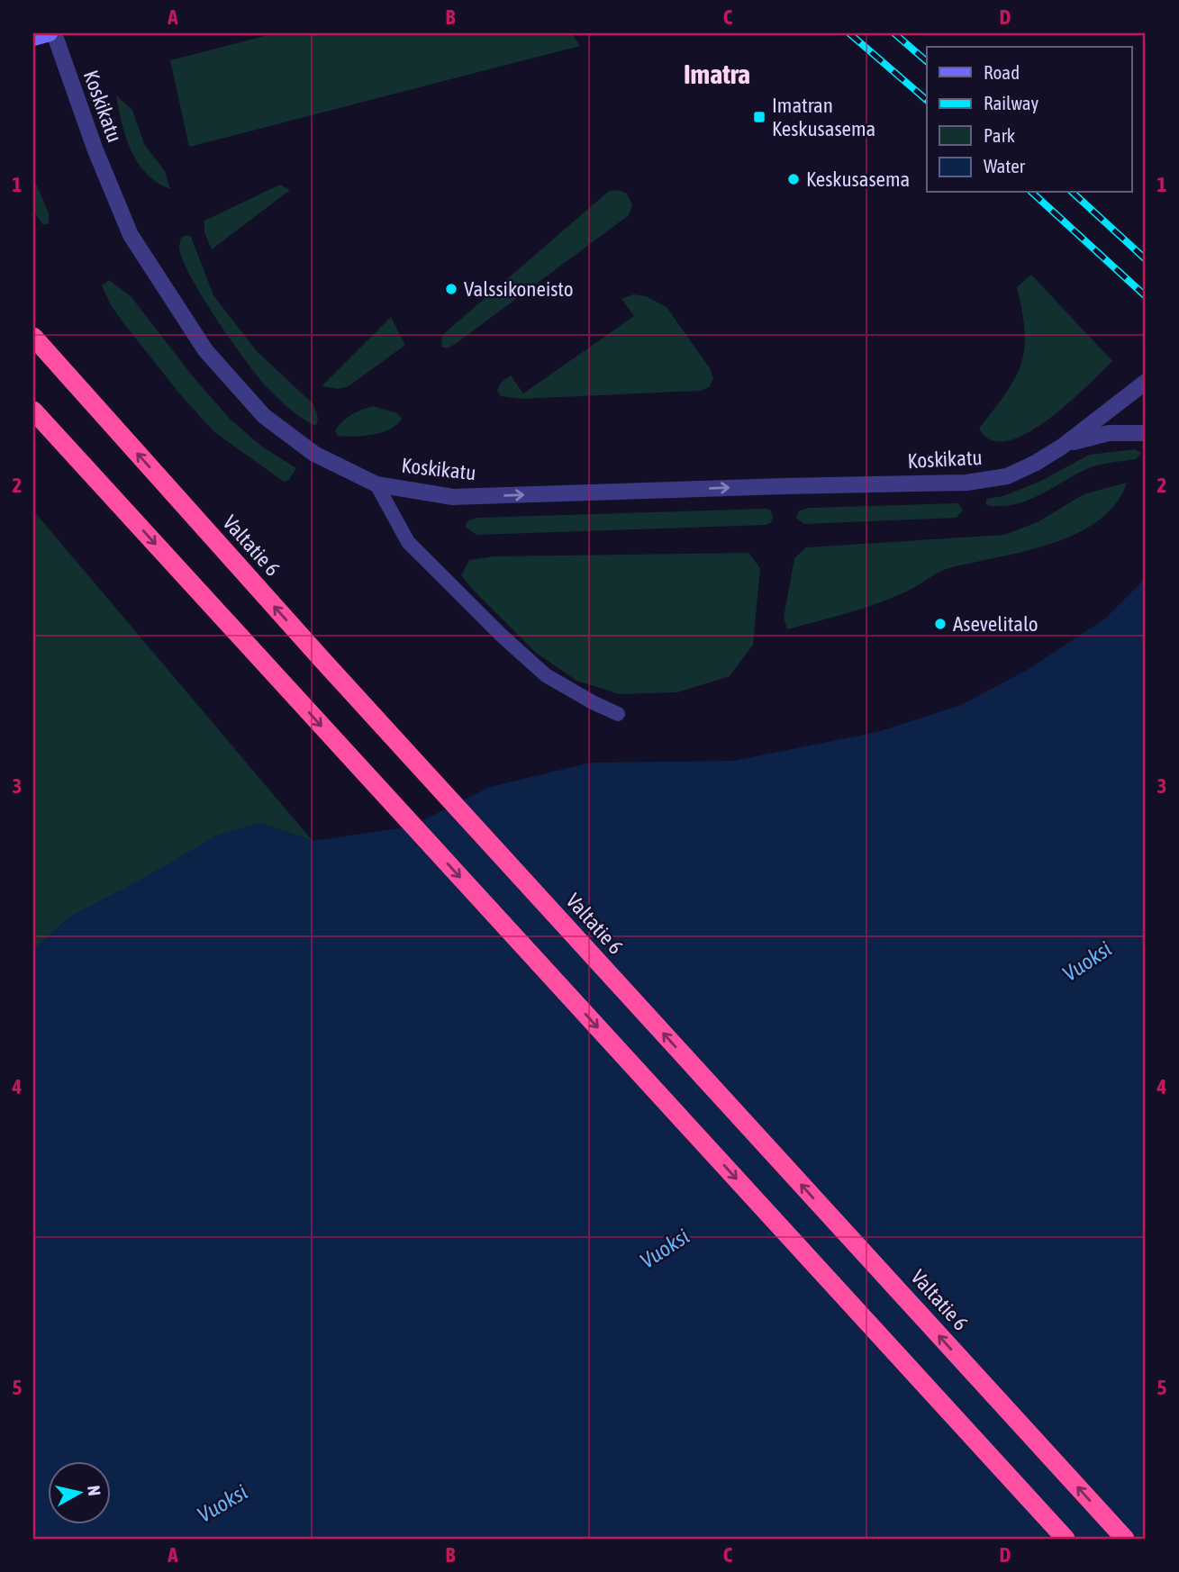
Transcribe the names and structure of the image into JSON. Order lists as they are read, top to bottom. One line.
{"streets":{"highway":["Valtatie 6"],"street":["Koskikatu"]},"one_way":["Koskikatu"],"districts":["Imatra"],"water":["Vuoksi"],"places":{"transit":["Imatran Keskusasema"],"other":["Keskusasema","Valssikoneisto","Asevelitalo"]},"legend":["Road","Railway","Park","Water"],"north":"right","grid":{"columns":["A","B","C","D"],"rows":["1","2","3","4","5"]}}
